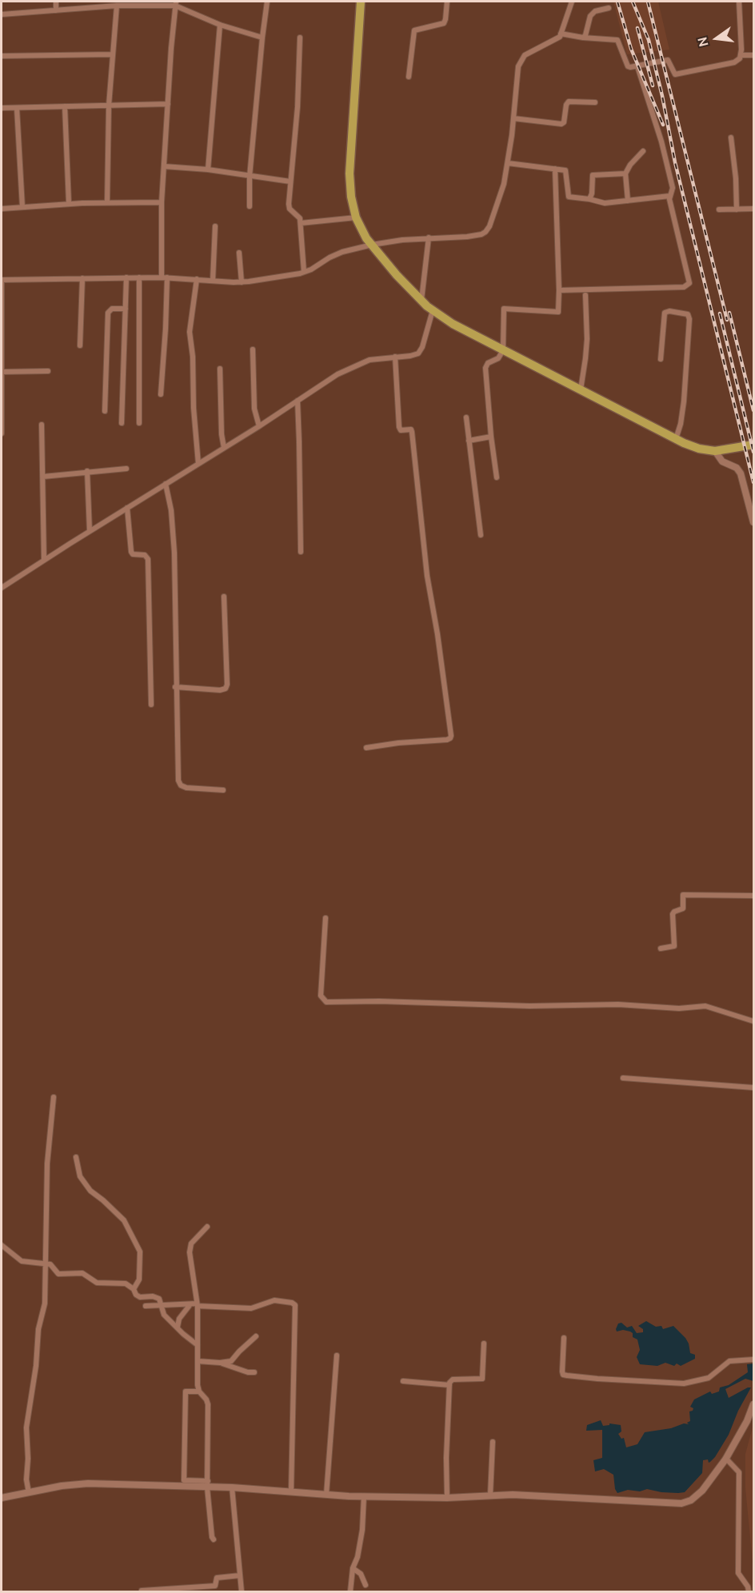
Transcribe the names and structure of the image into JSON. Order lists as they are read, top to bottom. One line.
{"north":"left"}
